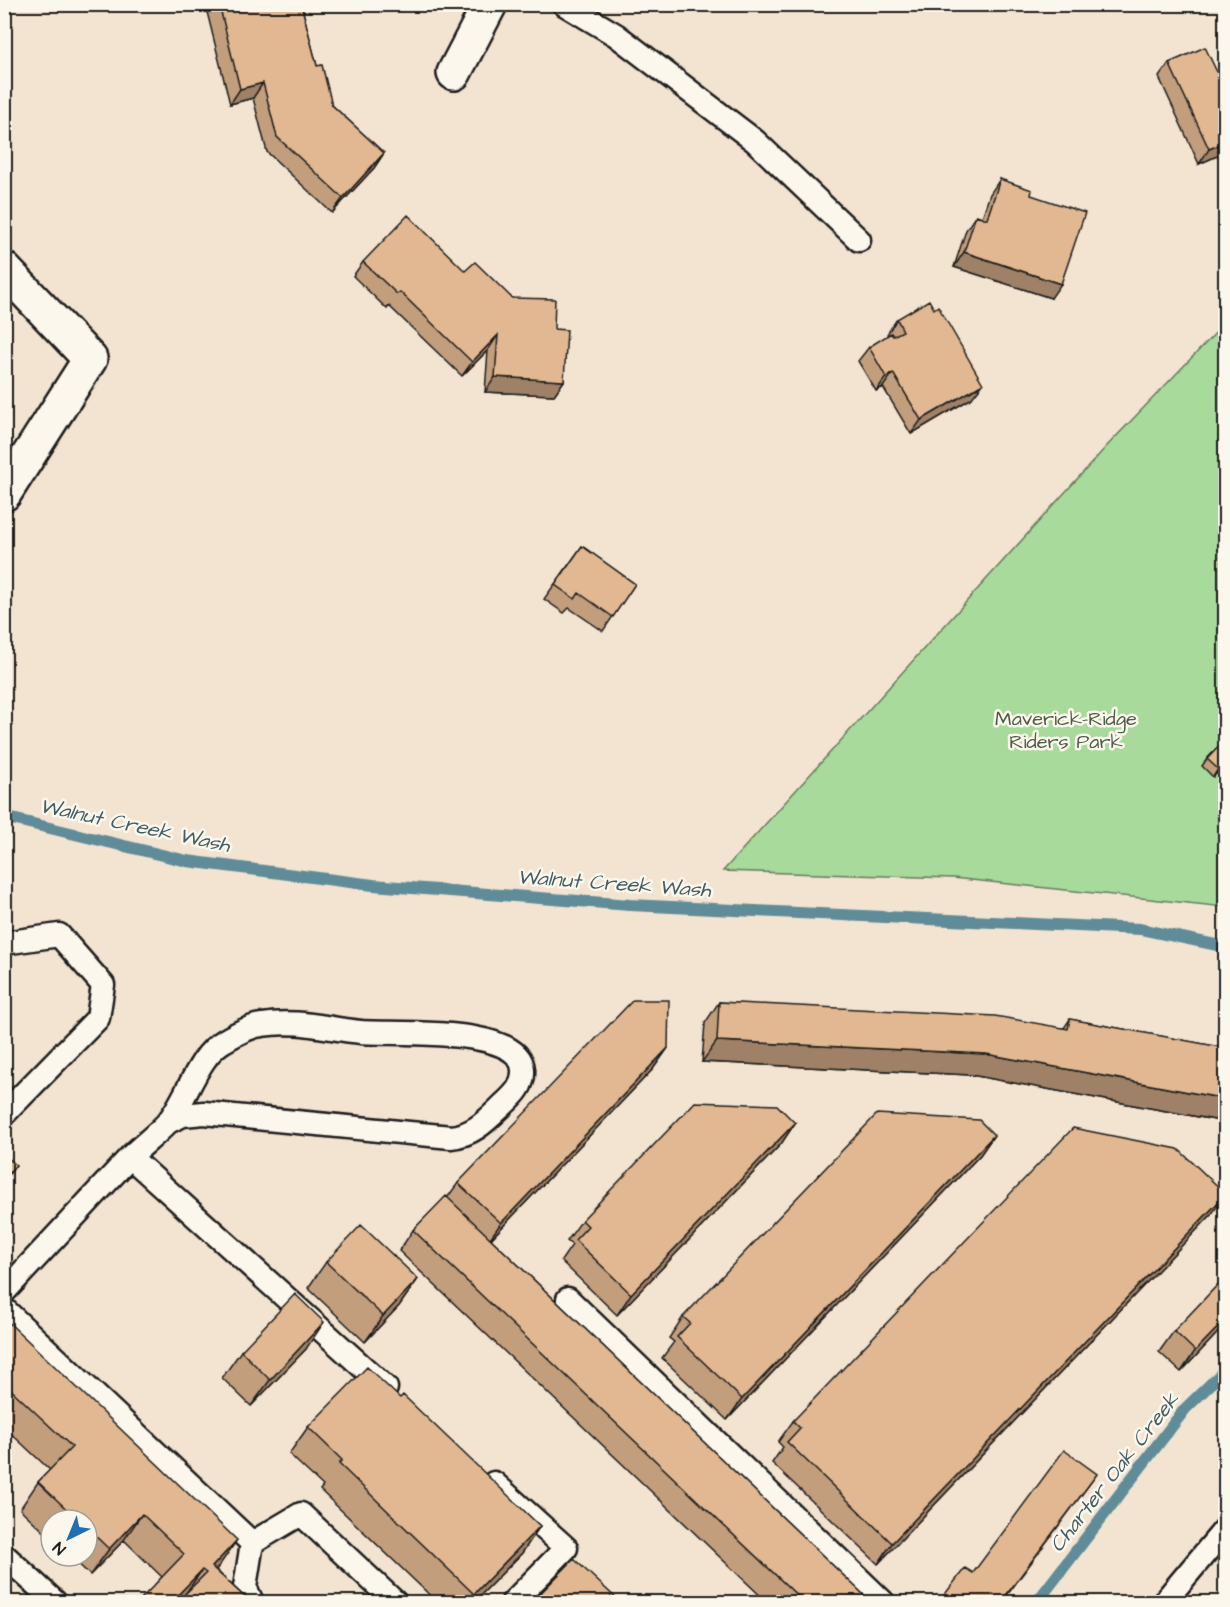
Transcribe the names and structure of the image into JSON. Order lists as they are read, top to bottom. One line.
{"water":["Walnut Creek Wash","Charter Oak Creek"],"parks":["Maverick-Ridge Riders Park"],"north":"bottom left"}
